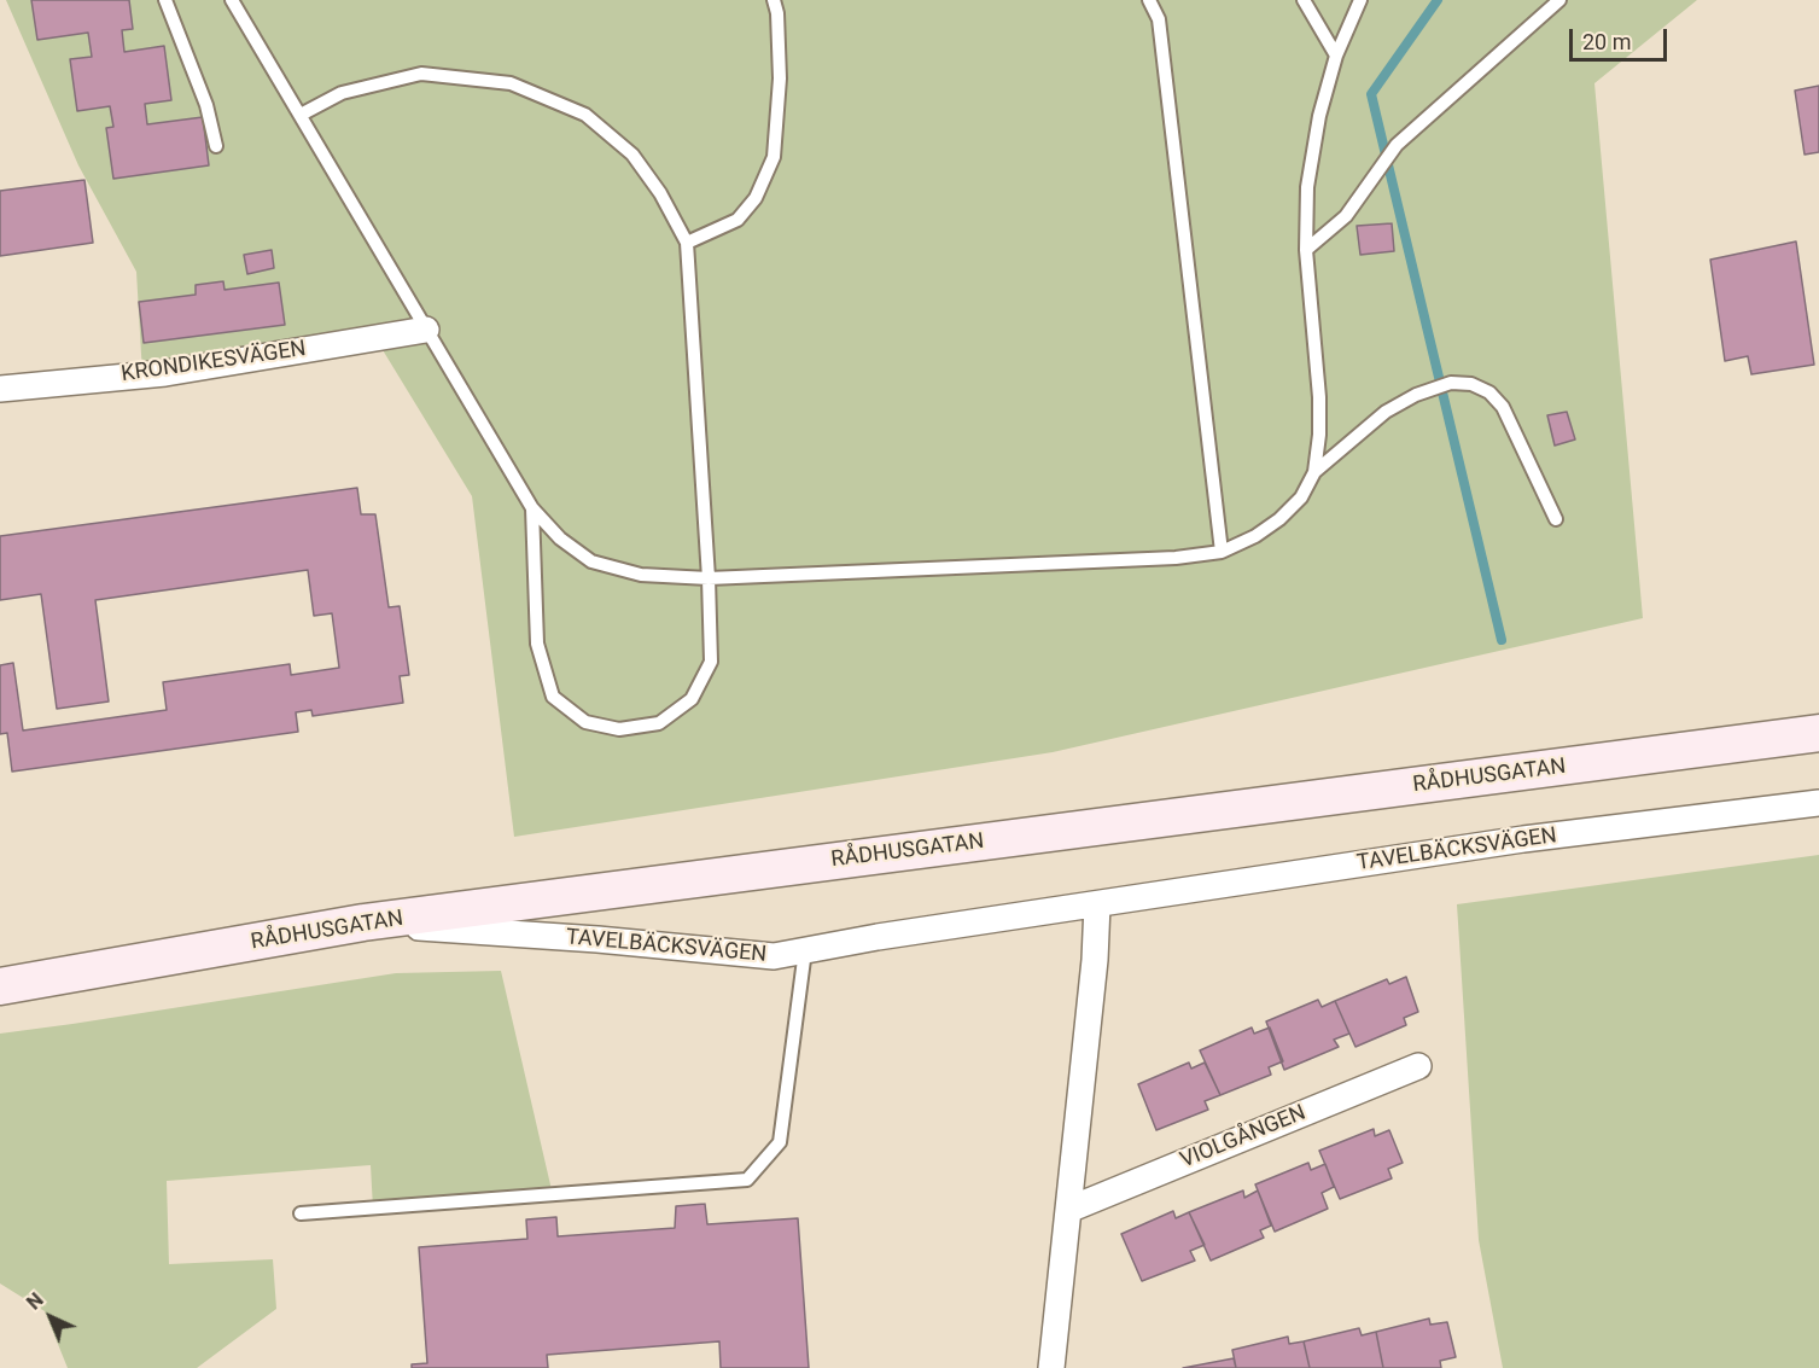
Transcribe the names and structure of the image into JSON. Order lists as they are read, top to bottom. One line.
{"streets":{"main road":["RÅDHUSGATAN"],"street":["KRONDIKESVÄGEN","TAVELBÄCKSVÄGEN","VIOLGÅNGEN"]},"crossings":[["RÅDHUSGATAN","TAVELBÄCKSVÄGEN"]],"scale_bar":"20 m","north":"top left"}
